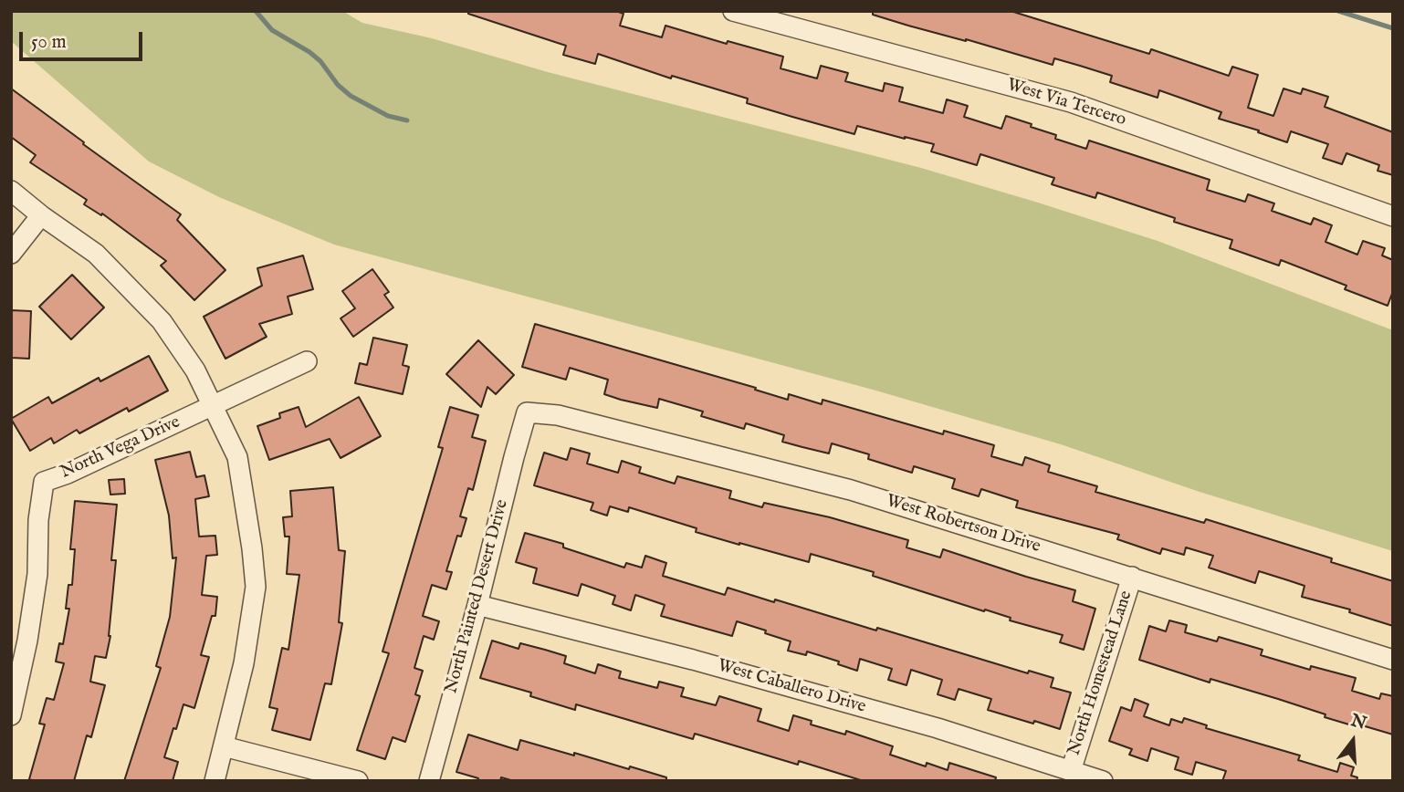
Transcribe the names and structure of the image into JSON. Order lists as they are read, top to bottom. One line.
{"streets":{"street":["West Via Tercero","North Vega Drive","West Robertson Drive","North Painted Desert Drive","North Homestead Lane","West Caballero Drive"]},"crossings":[["West Robertson Drive","North Painted Desert Drive"],["West Robertson Drive","North Homestead Lane"],["North Painted Desert Drive","West Caballero Drive"],["North Homestead Lane","West Caballero Drive"]],"scale_bar":"50 m","north":"top"}
